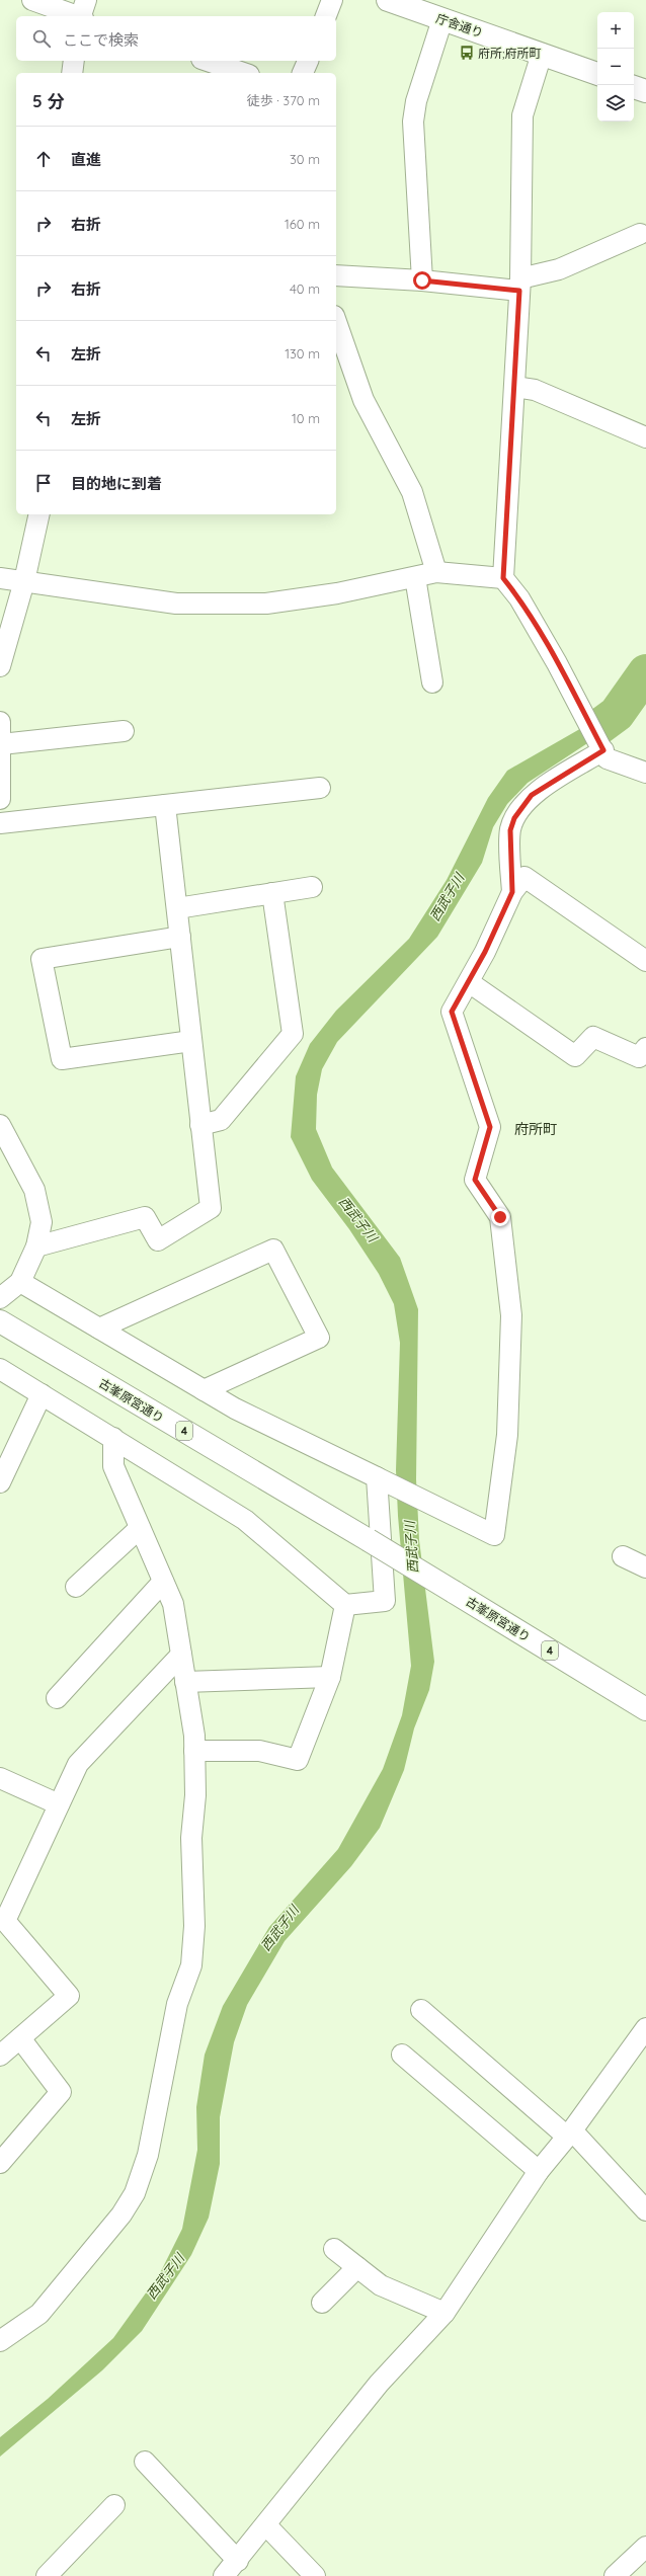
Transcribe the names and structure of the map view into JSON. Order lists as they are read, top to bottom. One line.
{"streets":{"main road":["庁舎通り","古峯原宮通り","4"]},"districts":["府所町"],"water":["西武子川"],"places":{"bus stop":["府所;府所町"]},"page":{"map_buttons":["+","−"],"search":"ここで検索","heading":["5 分","徒歩 · 370 m"],"list":[["直進","30 m"],["右折","160 m"],["右折","40 m"],["左折","130 m"],["左折","10 m"],"目的地に到着"]}}
